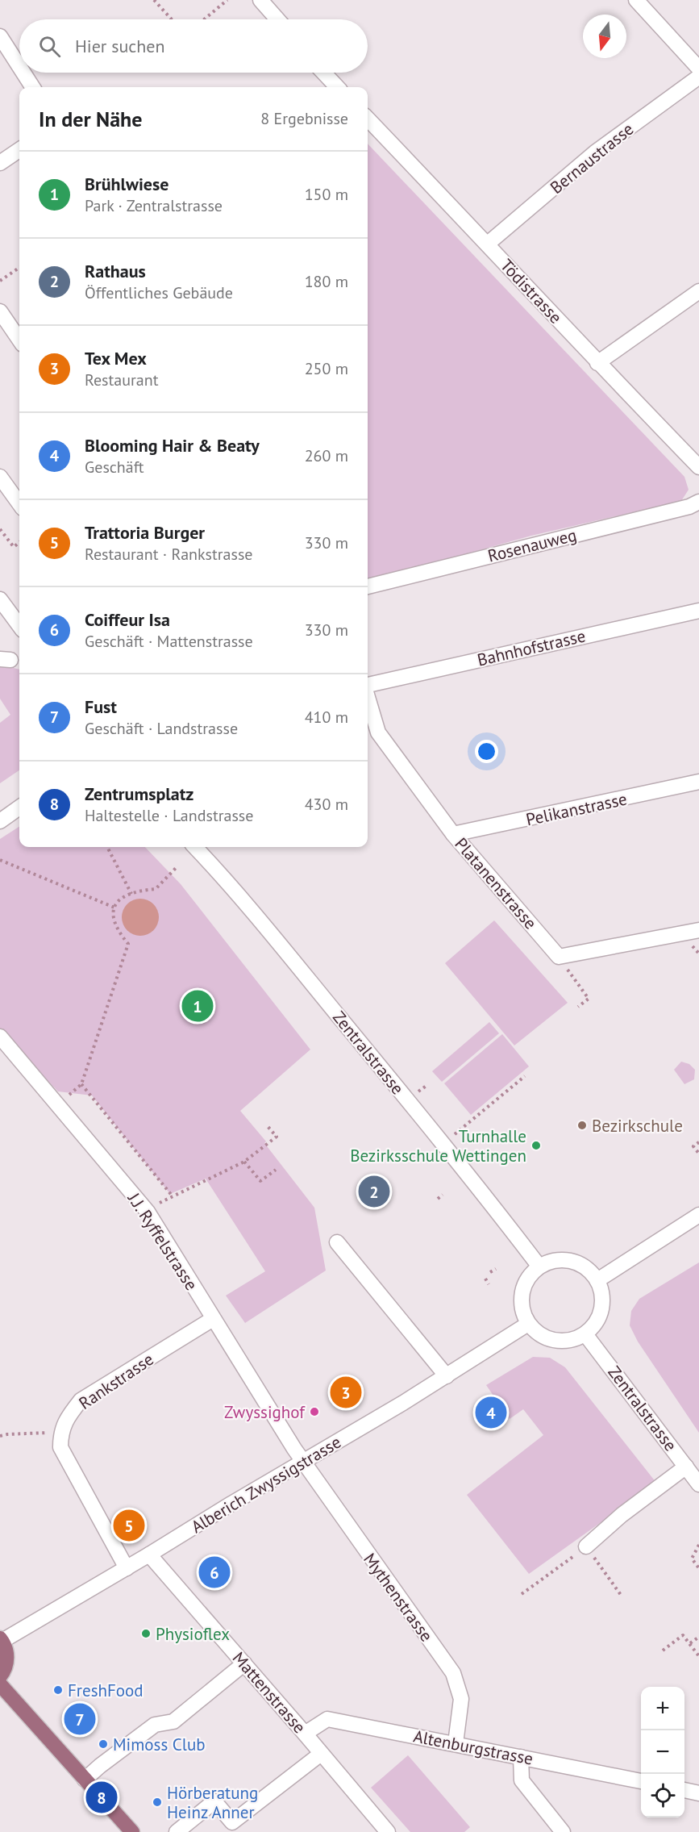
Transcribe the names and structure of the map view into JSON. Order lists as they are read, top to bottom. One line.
{"streets":{"street":["Bernaustrasse","Tödistrasse","Rosenauweg","Bahnhofstrasse","Pelikanstrasse","Platanenstrasse","Zentralstrasse","J.J. Ryffelstrasse","Rankstrasse","Alberich Zwyssigstrasse","Mythenstrasse","Mattenstrasse","Altenburgstrasse"]},"crossings":[["Bernaustrasse","Tödistrasse"],["Pelikanstrasse","Platanenstrasse"],["Zentralstrasse","Alberich Zwyssigstrasse"],["J.J. Ryffelstrasse","Rankstrasse"],["J.J. Ryffelstrasse","Alberich Zwyssigstrasse"],["J.J. Ryffelstrasse","Mythenstrasse"],["Alberich Zwyssigstrasse","Mythenstrasse"],["Alberich Zwyssigstrasse","Mattenstrasse"],["Mythenstrasse","Altenburgstrasse"],["Mattenstrasse","Altenburgstrasse"]],"places":["Bezirkschule","Turnhalle Bezirksschule Wettingen","Zwyssighof","Physioflex","FreshFood","Mimoss Club","Hörberatung Heinz Anner"],"north":"bottom","page":{"search":"Hier suchen","heading":["In der Nähe","8 Ergebnisse"],"list":[{"mark":"1","name":"Brühlwiese","note":"Park · Zentralstrasse","value":"150 m"},{"mark":"2","name":"Rathaus","note":"Öffentliches Gebäude","value":"180 m"},{"mark":"3","name":"Tex Mex","note":"Restaurant","value":"250 m"},{"mark":"4","name":"Blooming Hair & Beaty","note":"Geschäft","value":"260 m"},{"mark":"5","name":"Trattoria Burger","note":"Restaurant · Rankstrasse","value":"330 m"},{"mark":"6","name":"Coiffeur Isa","note":"Geschäft · Mattenstrasse","value":"330 m"},{"mark":"7","name":"Fust","note":"Geschäft · Landstrasse","value":"410 m"},{"mark":"8","name":"Zentrumsplatz","note":"Haltestelle · Landstrasse","value":"430 m"}],"pins":["1","2","3","4","5","6","7","8"],"map_buttons":["+","−"]}}
